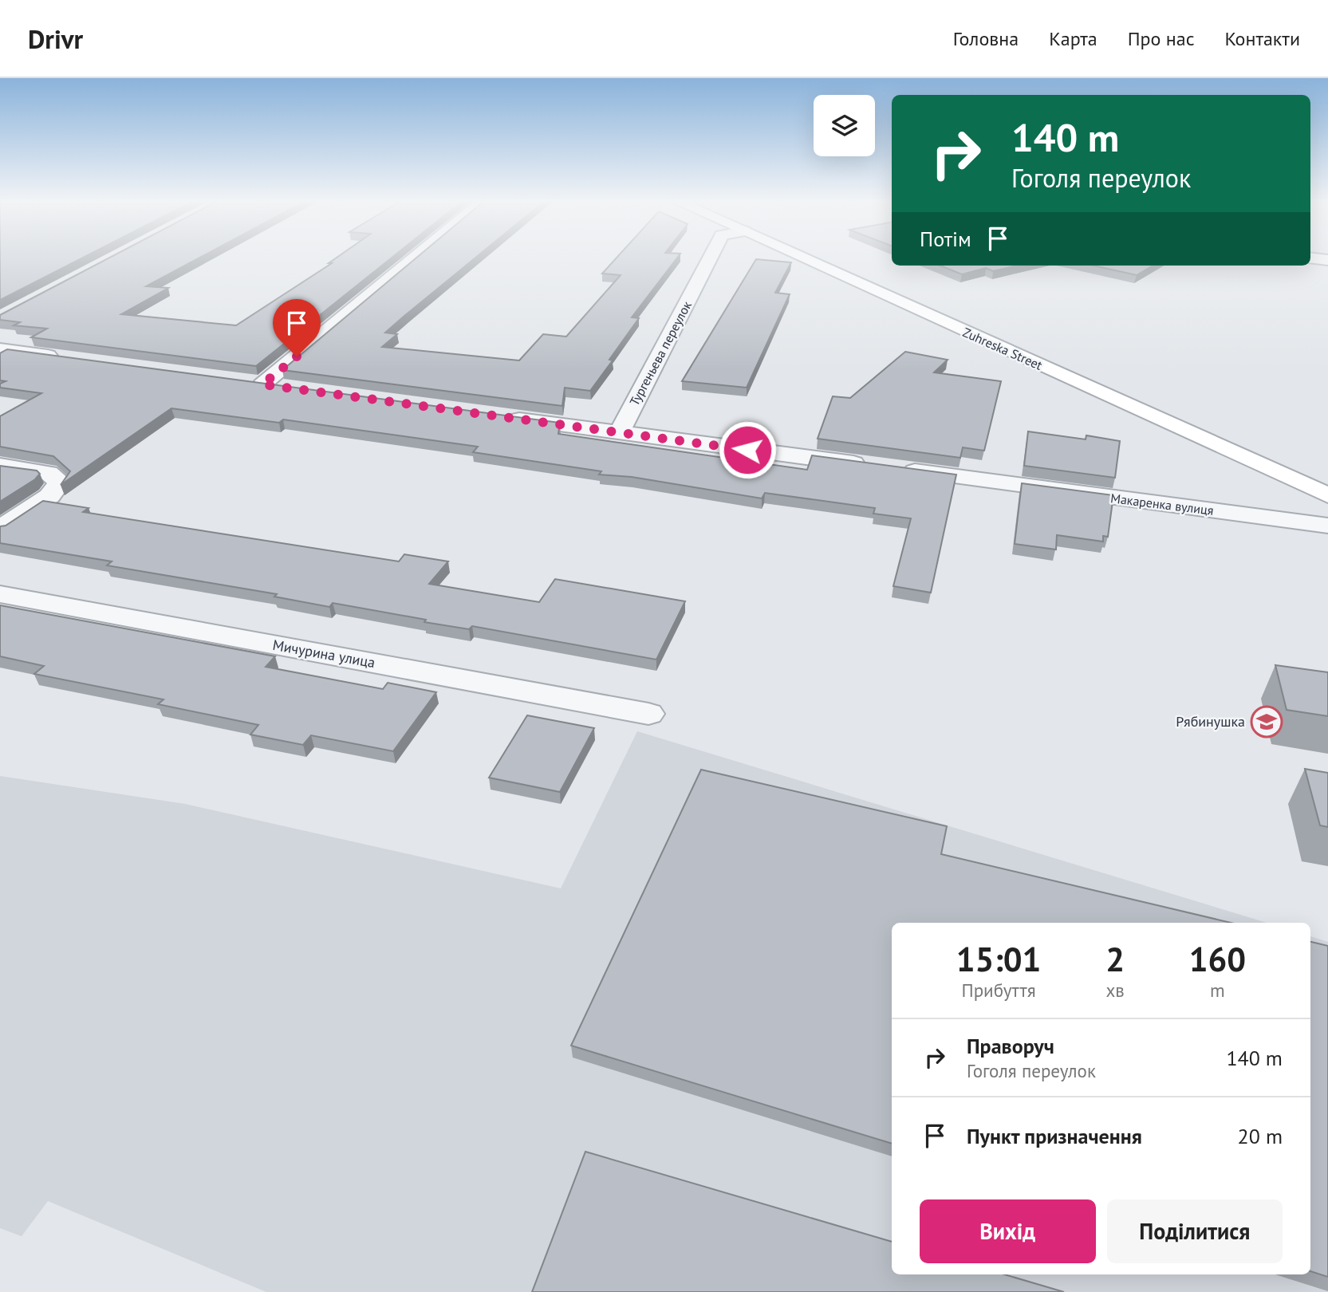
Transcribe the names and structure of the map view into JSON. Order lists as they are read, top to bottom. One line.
{"streets":{"street":["Zuhreska Street","Тургеньева переулок","Макаренка вулиця","Мичурина улица"]},"places":{"school or university":["Рябинушка"]},"page":{"header":"Drivr","nav":["Головна","Карта","Про нас","Контакти"],"turn":["140 m","Гоголя переулок"],"then":"Потім","eta":["15:01","Прибуття","2","хв","160","m"],"list":[{"name":"Праворуч","note":"Гоголя переулок","value":"140 m"},{"name":"Пункт призначення","value":"20 m"}],"buttons":["Вихід","Поділитися"]}}
